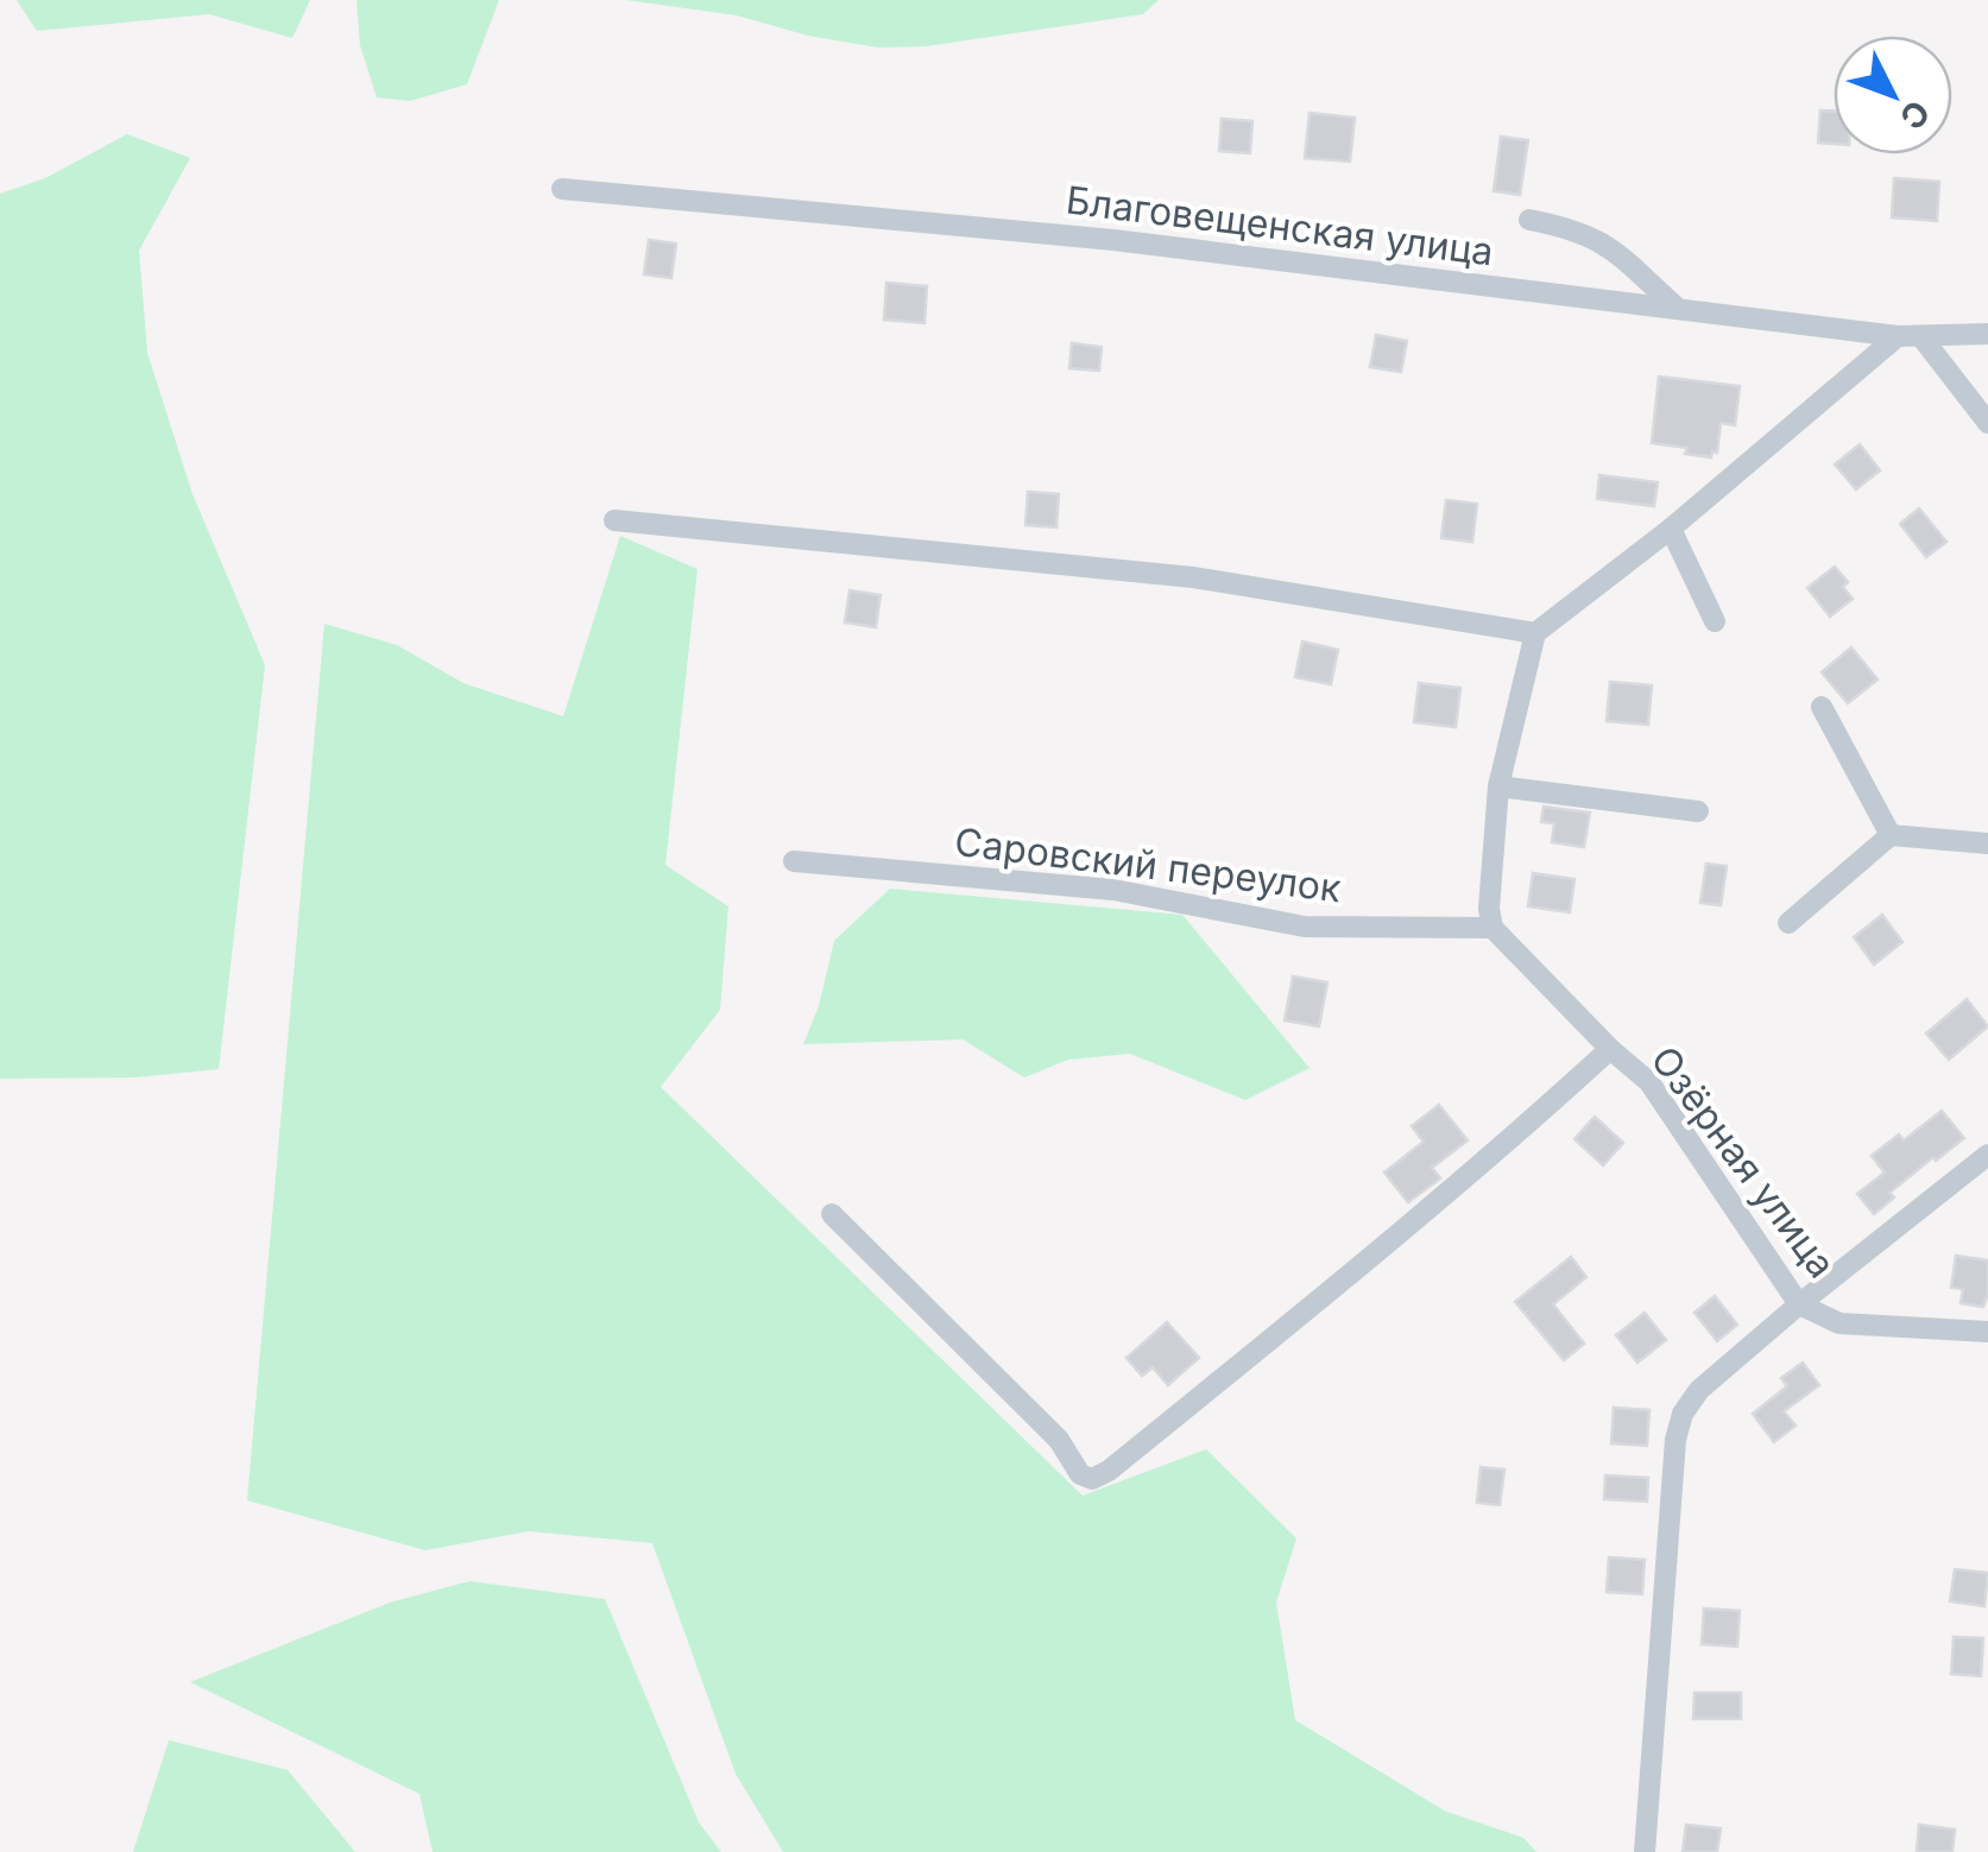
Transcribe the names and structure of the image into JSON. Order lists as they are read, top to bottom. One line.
{"streets":{"street":["Благовещенская улица","Саровский переулок","Озёрная улица"]},"crossings":[["Саровский переулок","Озёрная улица"]],"north":"bottom right"}
